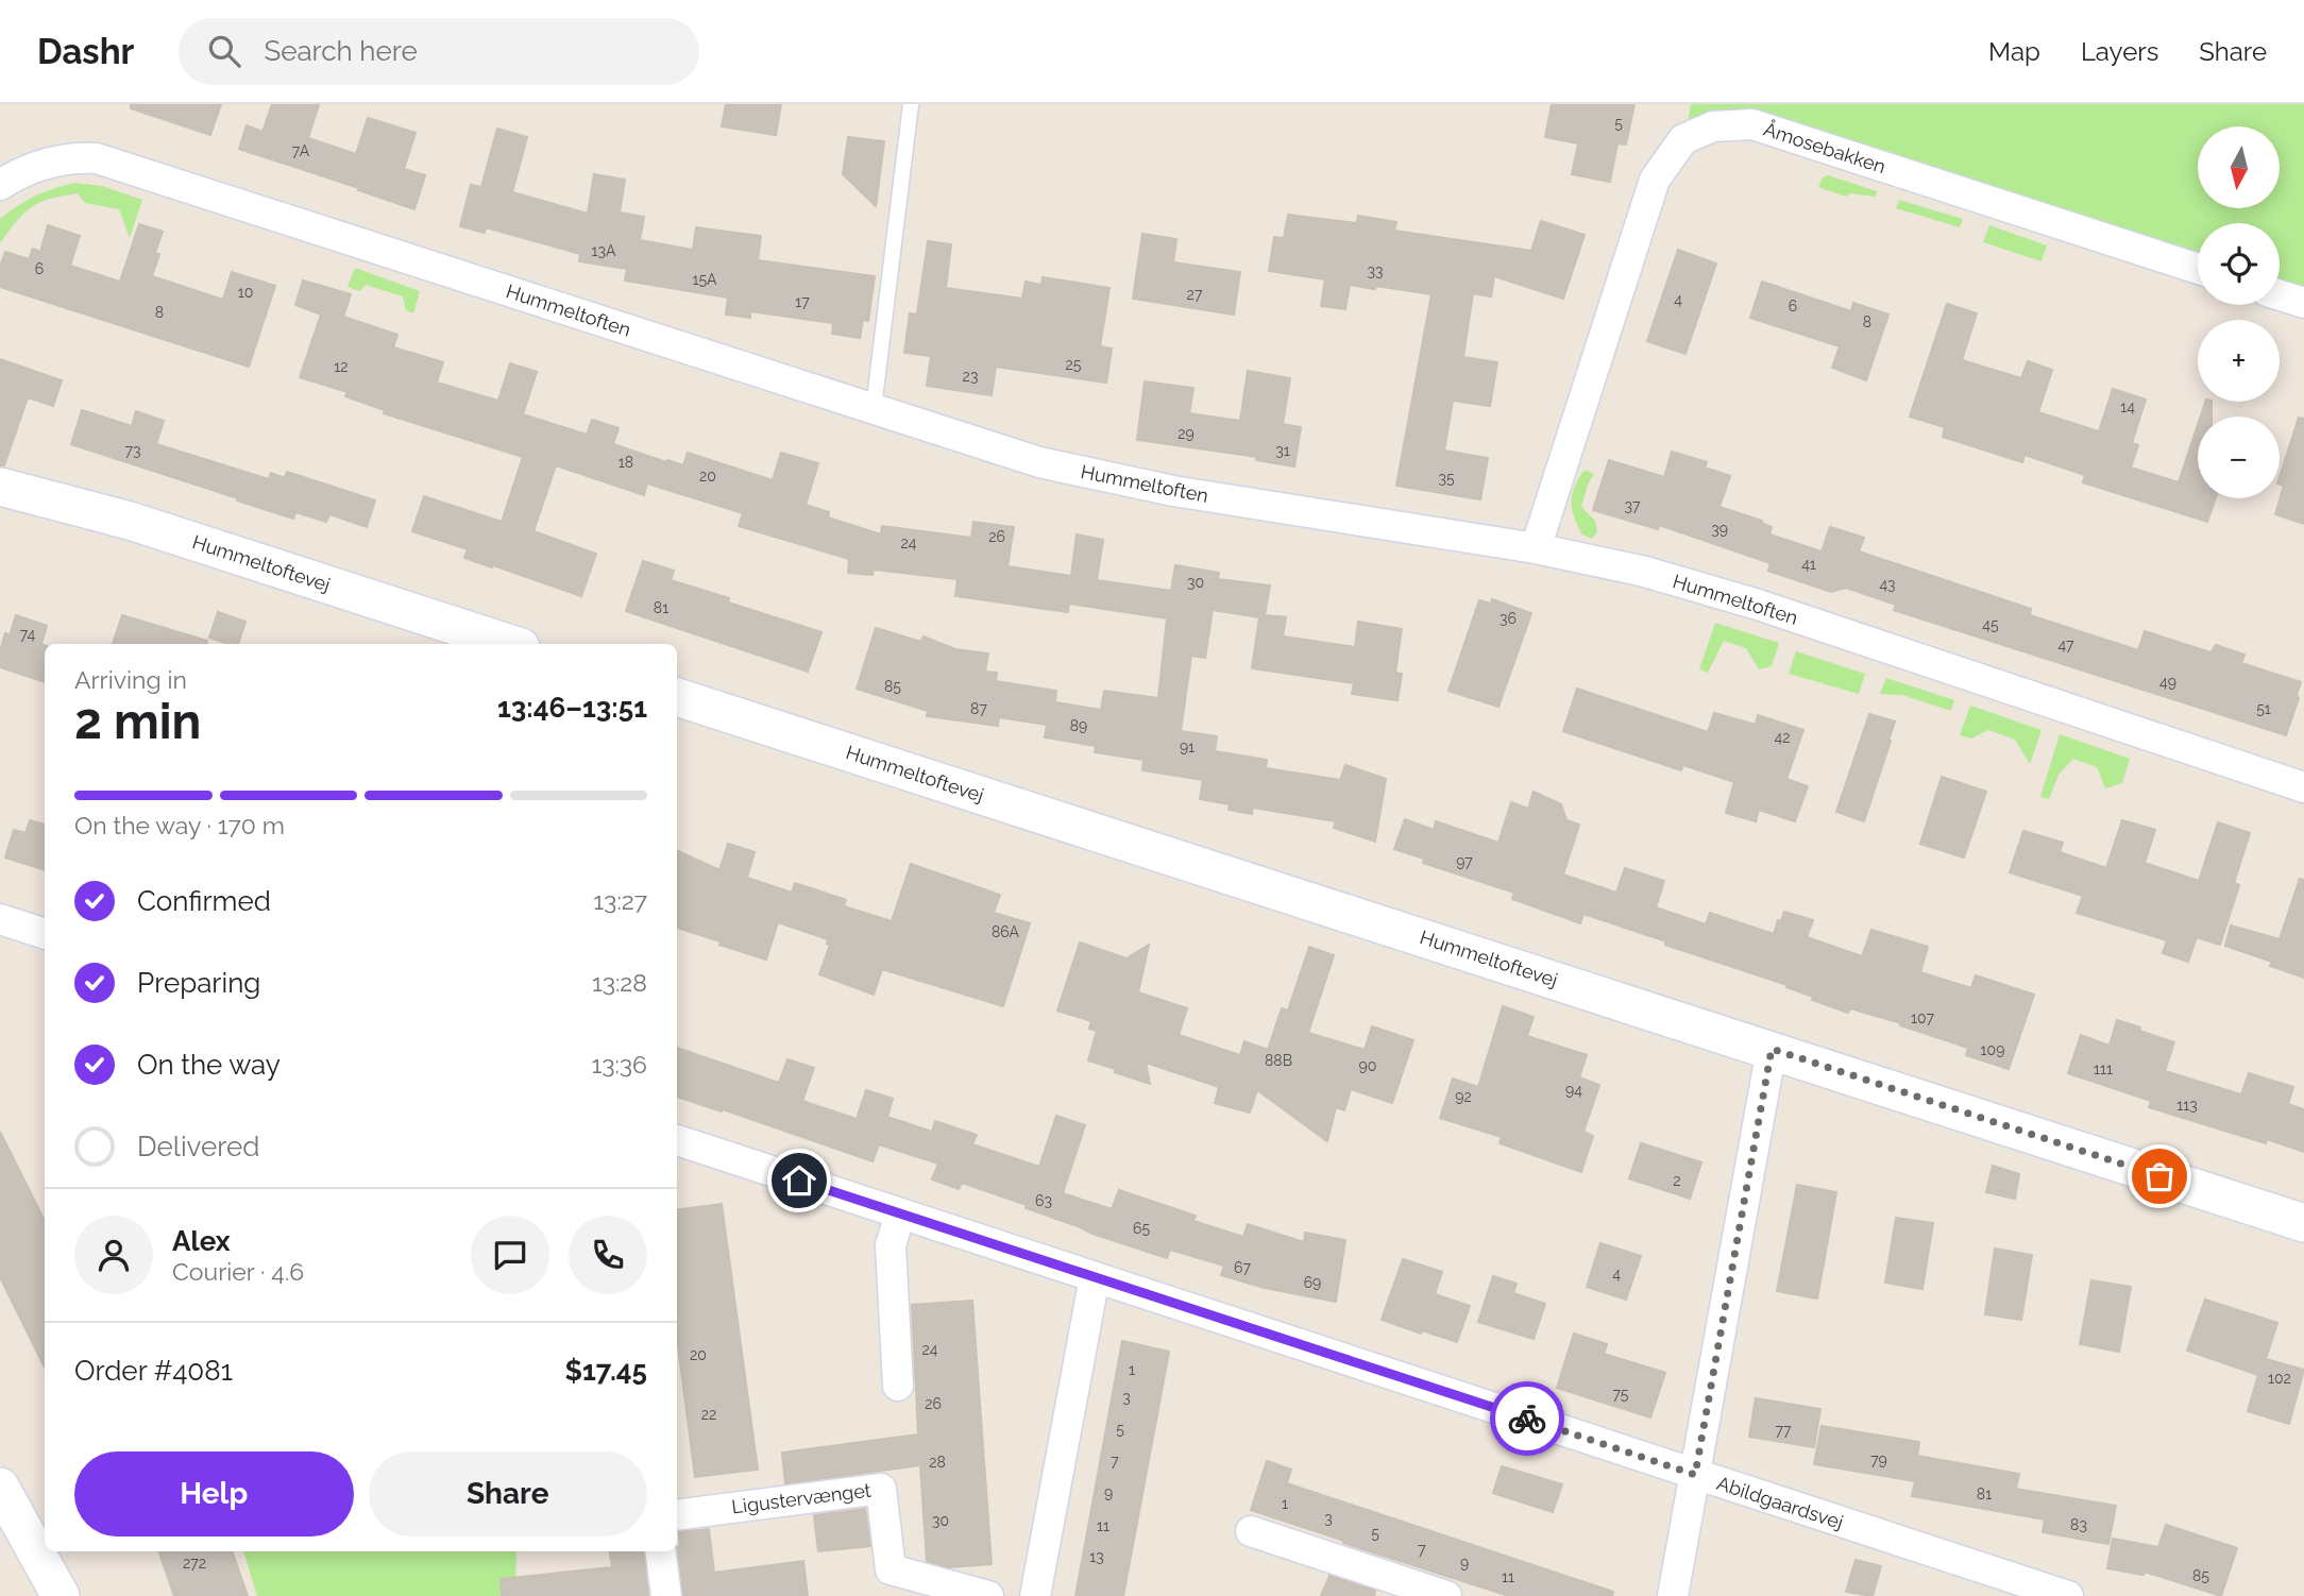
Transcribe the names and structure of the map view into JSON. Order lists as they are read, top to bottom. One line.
{"streets":{"street":["Åmosebakken","Hummeltoften","Hummeltoftevej","Ligustervænget","Abildgaardsvej"]},"crossings":[["Åmosebakken","Hummeltoften"]],"house_numbers":["5","7A","13A","6","33","15A","10","27","4","17","6","8","8","25","12","23","14","29","73","31","18","20","35","37","39","26","24","41","30","43","81","36","45","74","47","49","85","87","51","89","42","91","97","86A","107","109","88B","90","111","94","92","113","2","63","65","67","4","69","24","20","1","102","75","3","26","22","5","77","79","7","28","9","81","1","3","30","83","11","5","7","13","272","9","85","11"],"north":"bottom","page":{"header":"Dashr","search":"Search here","nav":["Map","Layers","Share"],"map_buttons":["+","−"],"heading":["2 min","Arriving in","13:46–13:51"],"panel":["Alex","Courier · 4.6","Order #4081","$17.45"],"bar":"On the way · 170 m","list":[["Confirmed","13:27"],["Preparing","13:28"],["On the way","13:36"],"Delivered"],"buttons":["Help","Share"]}}
